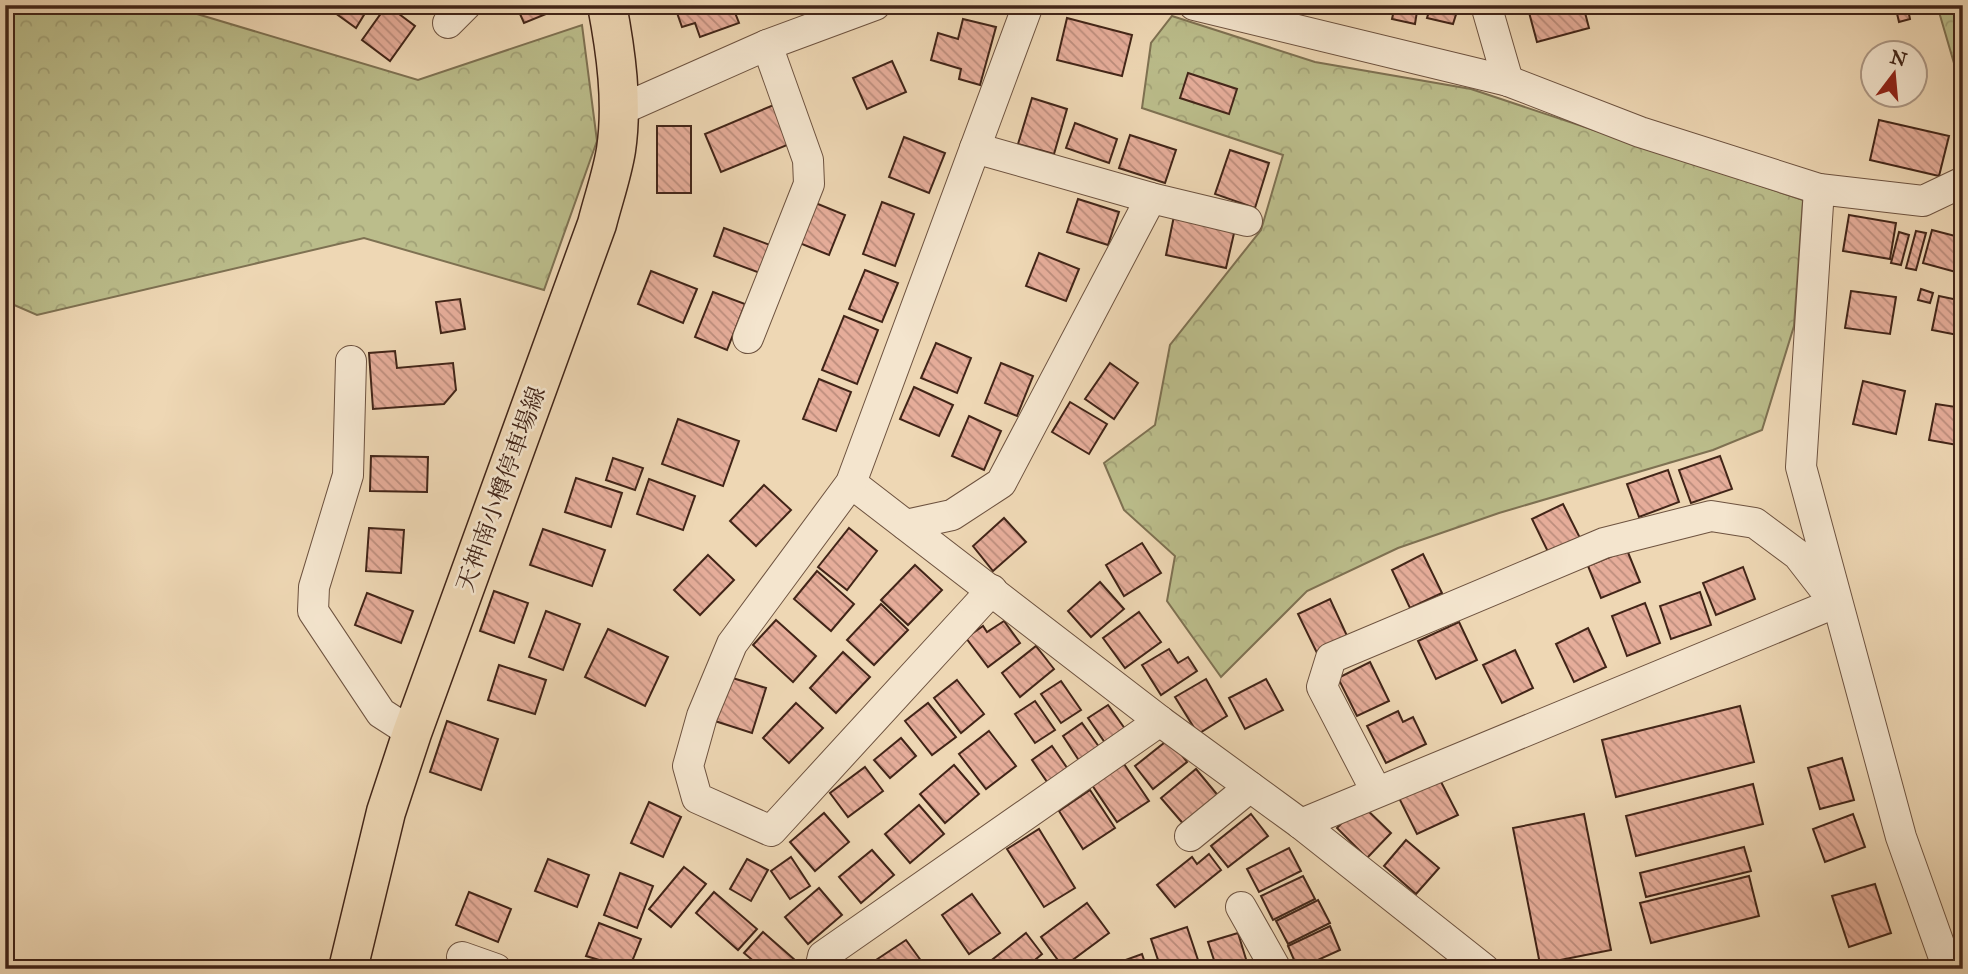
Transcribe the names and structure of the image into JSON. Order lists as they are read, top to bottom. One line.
{"streets":{"main road":["天神南小樽停車場線"]},"north":"top"}
